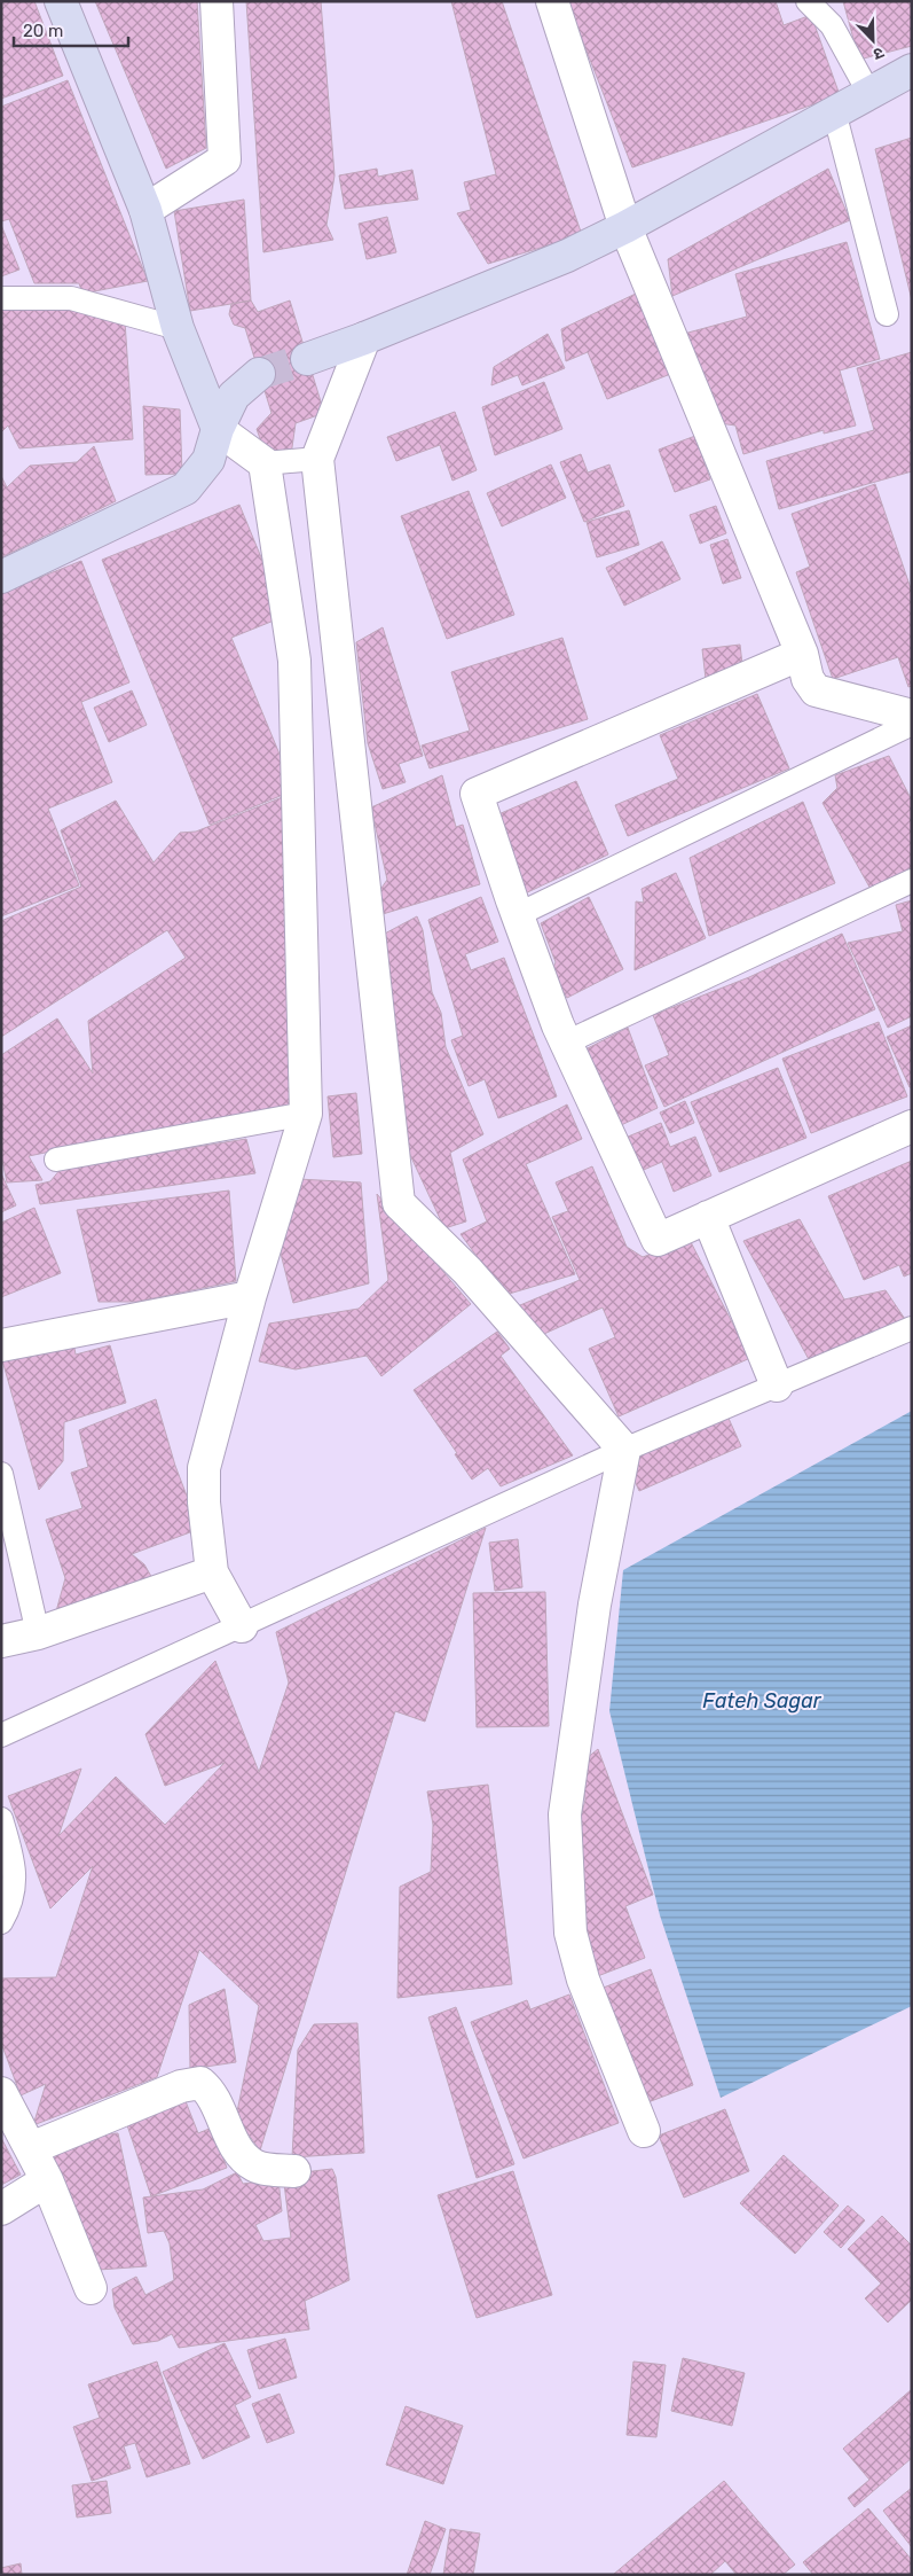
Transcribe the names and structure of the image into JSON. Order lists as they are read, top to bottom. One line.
{"water":["Fateh Sagar"],"scale_bar":"20 m","north":"bottom right"}
